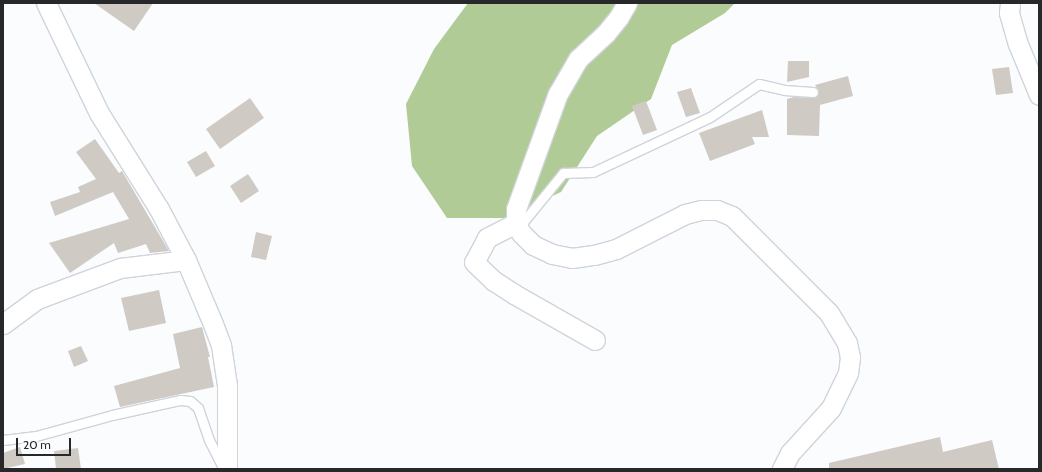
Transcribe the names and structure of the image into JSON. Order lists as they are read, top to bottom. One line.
{"scale_bar":"20 m"}
